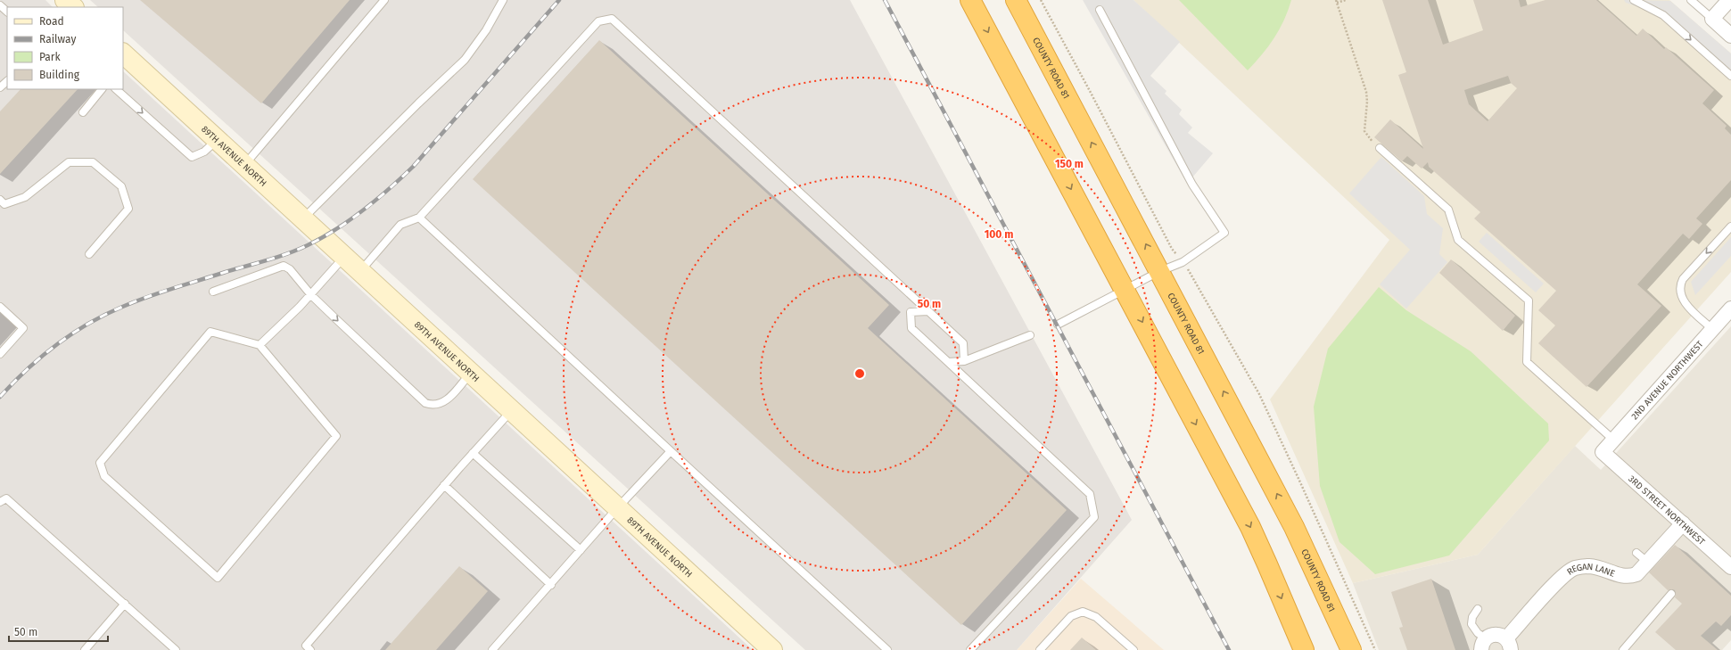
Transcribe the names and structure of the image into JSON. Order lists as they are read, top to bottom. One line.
{"streets":{"highway":["COUNTY ROAD 81"],"street":["89TH AVENUE NORTH","2ND AVENUE NORTHWEST","3RD STREET NORTHWEST","REGAN LANE"]},"crossings":[["2ND AVENUE NORTHWEST","3RD STREET NORTHWEST"],["3RD STREET NORTHWEST","REGAN LANE"]],"legend":["Road","Railway","Park","Building"],"scale_bar":"50 m","rings":["150 m","100 m","50 m"]}
